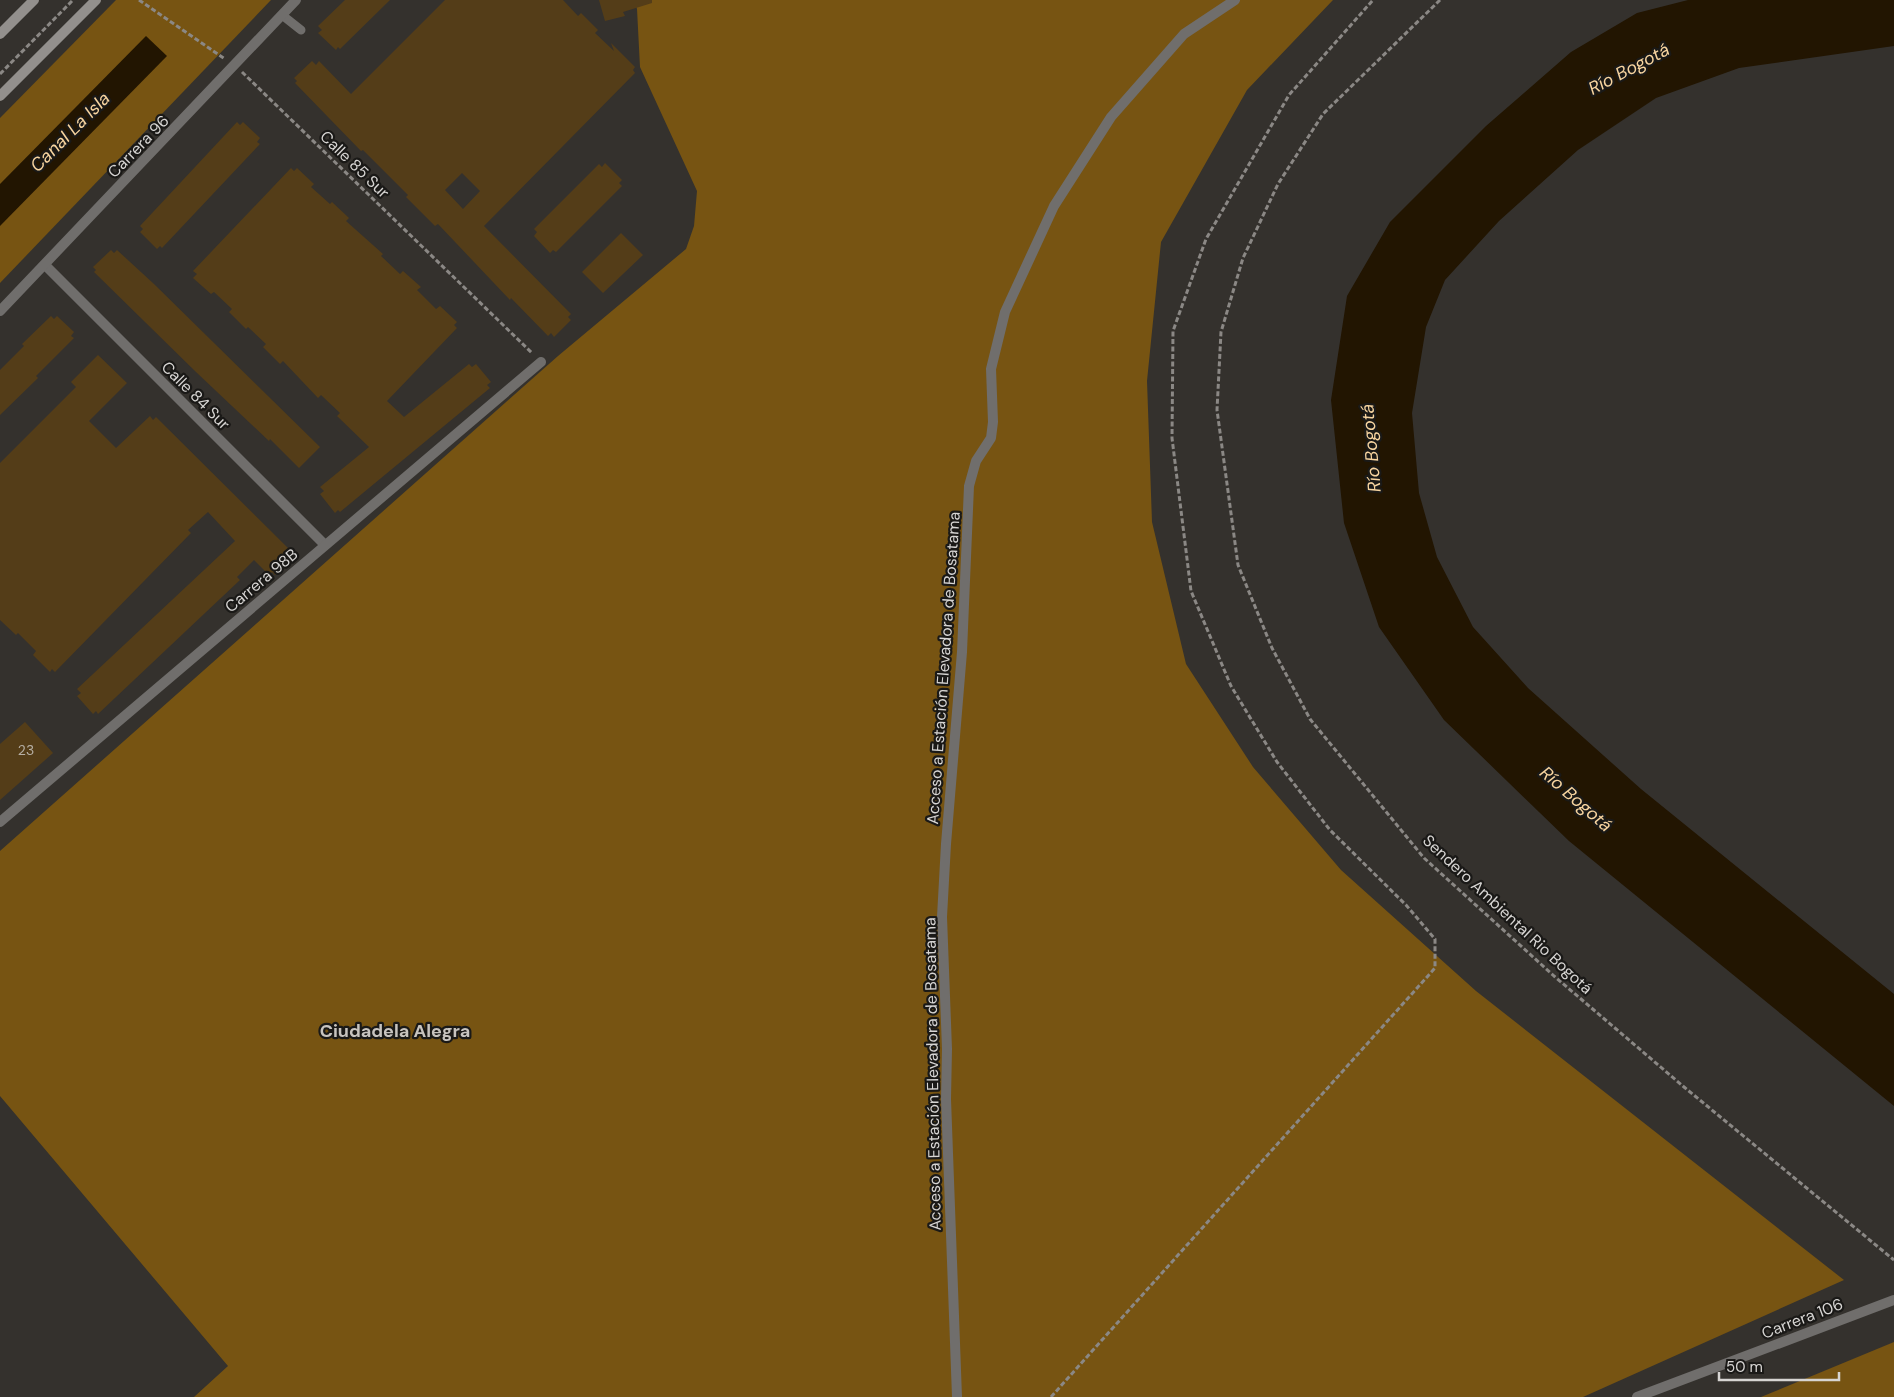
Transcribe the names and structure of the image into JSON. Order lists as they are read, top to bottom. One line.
{"streets":{"street":["Carrera 96","Calle 84 Sur","Carrera 98B","Acceso a Estación Elevadora de Bosatama","Carrera 106"],"path":["Calle 85 Sur","Sendero Ambiental Rio Bogotá"]},"crossings":[["Carrera 96","Calle 85 Sur"],["Carrera 96","Calle 84 Sur"],["Calle 85 Sur","Carrera 98B"],["Calle 84 Sur","Carrera 98B"]],"districts":["Ciudadela Alegra"],"water":["Río Bogotá","Canal La Isla"],"house_numbers":["23"],"scale_bar":"50 m"}
